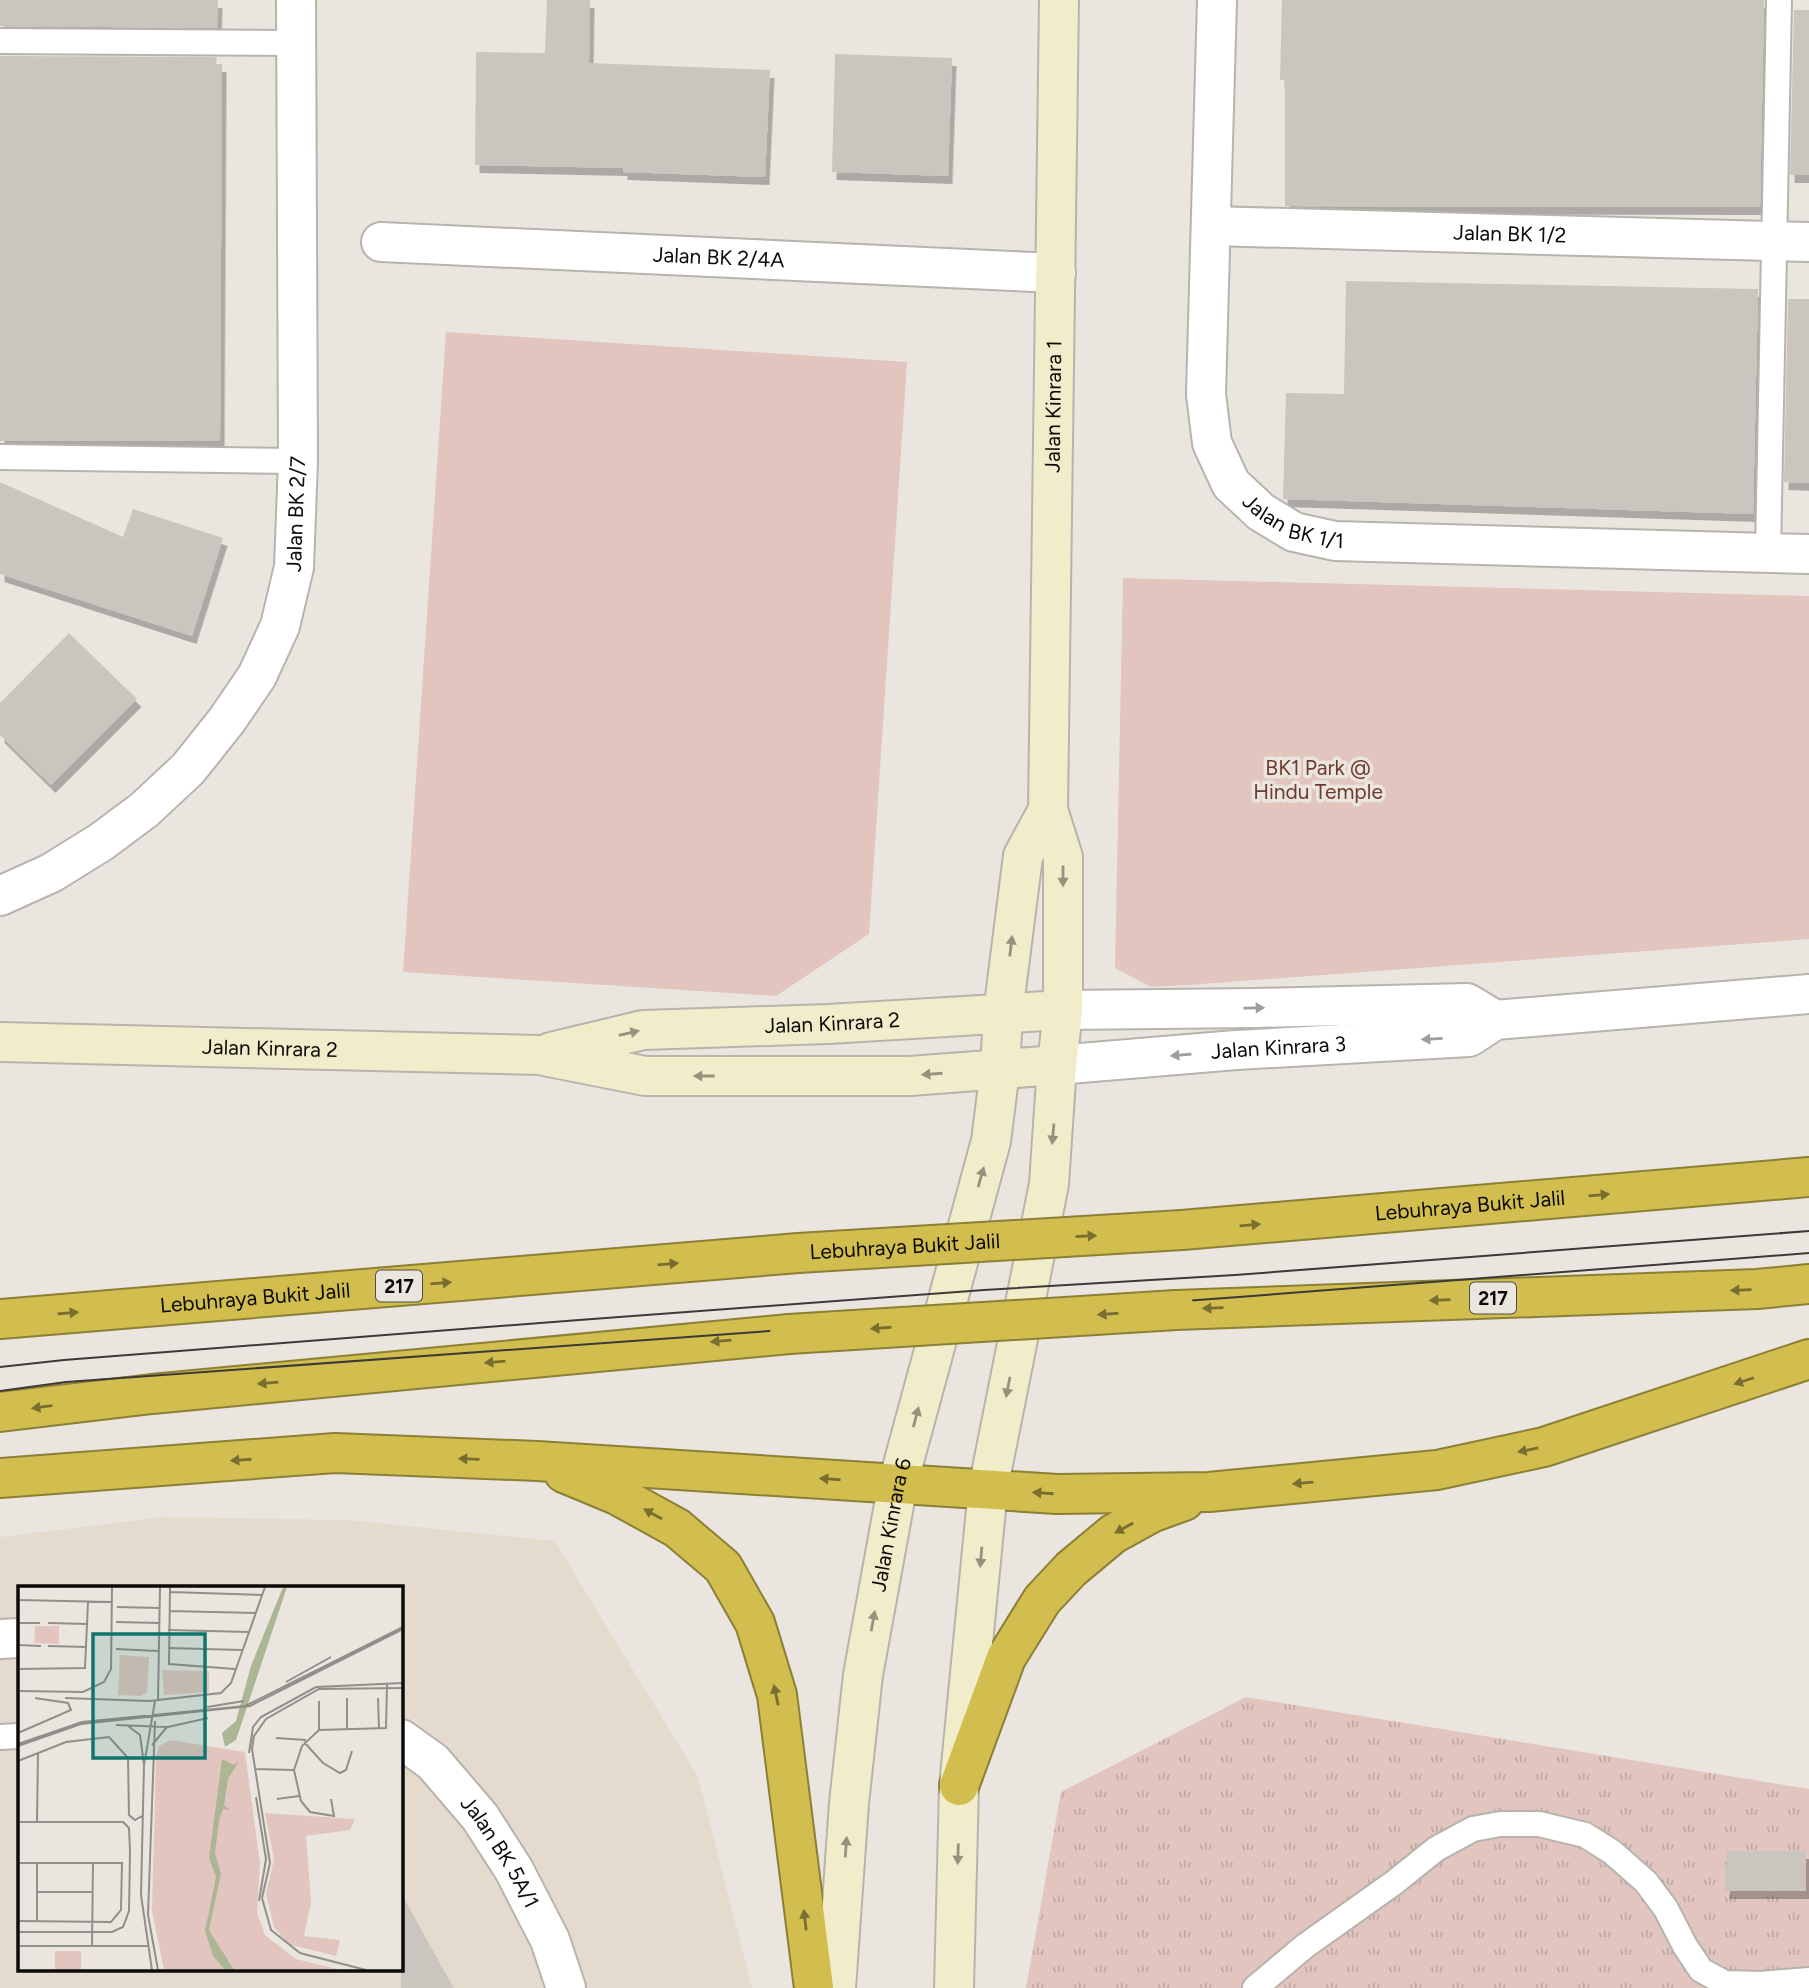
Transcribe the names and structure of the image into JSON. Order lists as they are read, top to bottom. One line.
{"streets":{"highway":["Lebuhraya Bukit Jalil","217"],"street":["Jalan BK 1/2","Jalan BK 2/4A","Jalan Kinrara 1","Jalan BK 2/7","Jalan BK 1/1","Jalan Kinrara 2","Jalan Kinrara 3","Jalan Kinrara 6","Jalan BK 5A/1"]},"crossings":[["Jalan BK 1/2","Jalan BK 1/1"],["Jalan BK 2/4A","Jalan Kinrara 1"],["Jalan Kinrara 1","Jalan Kinrara 2"],["Jalan Kinrara 1","Jalan Kinrara 3"],["Jalan Kinrara 1","Jalan Kinrara 6"],["Jalan Kinrara 2","Jalan Kinrara 3"],["Jalan Kinrara 2","Jalan Kinrara 6"]],"parks":["BK1 Park @ Hindu Temple"]}
